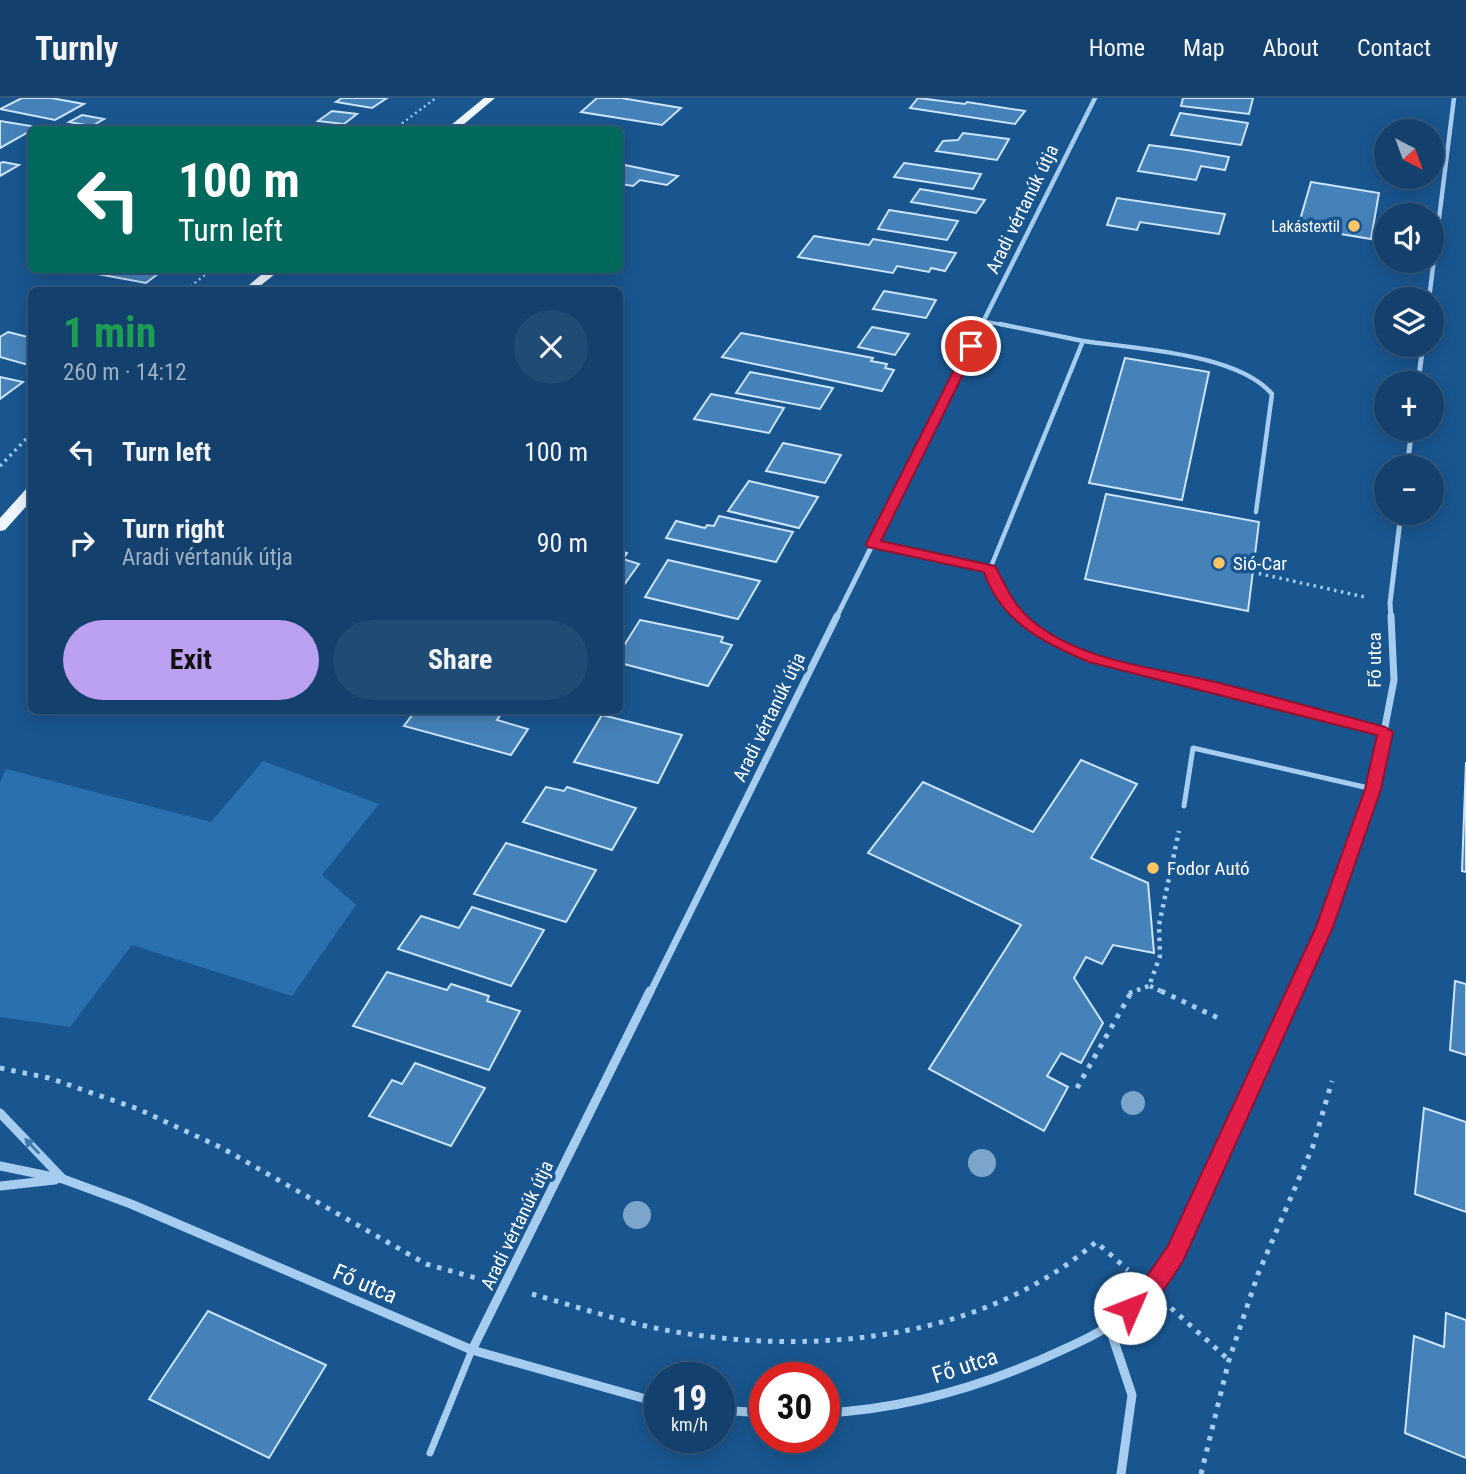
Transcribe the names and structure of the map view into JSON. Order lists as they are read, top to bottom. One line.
{"streets":{"street":["Aradi vértanúk útja","Fő utca"]},"crossings":[["Aradi vértanúk útja","Fő utca"]],"places":["Lakástextil","Sió-Car","Fodor Autó"],"north":"bottom right","page":{"header":"Turnly","nav":["Home","Map","About","Contact"],"map_buttons":["+","−"],"turn":["100 m","Turn left"],"heading":["1 min","260 m · 14:12"],"list":[{"name":"Turn left","value":"100 m"},{"name":"Turn right","note":"Aradi vértanúk útja","value":"90 m"}],"buttons":["Exit","Share"],"speed":"19 km/h","limit":"30"}}
